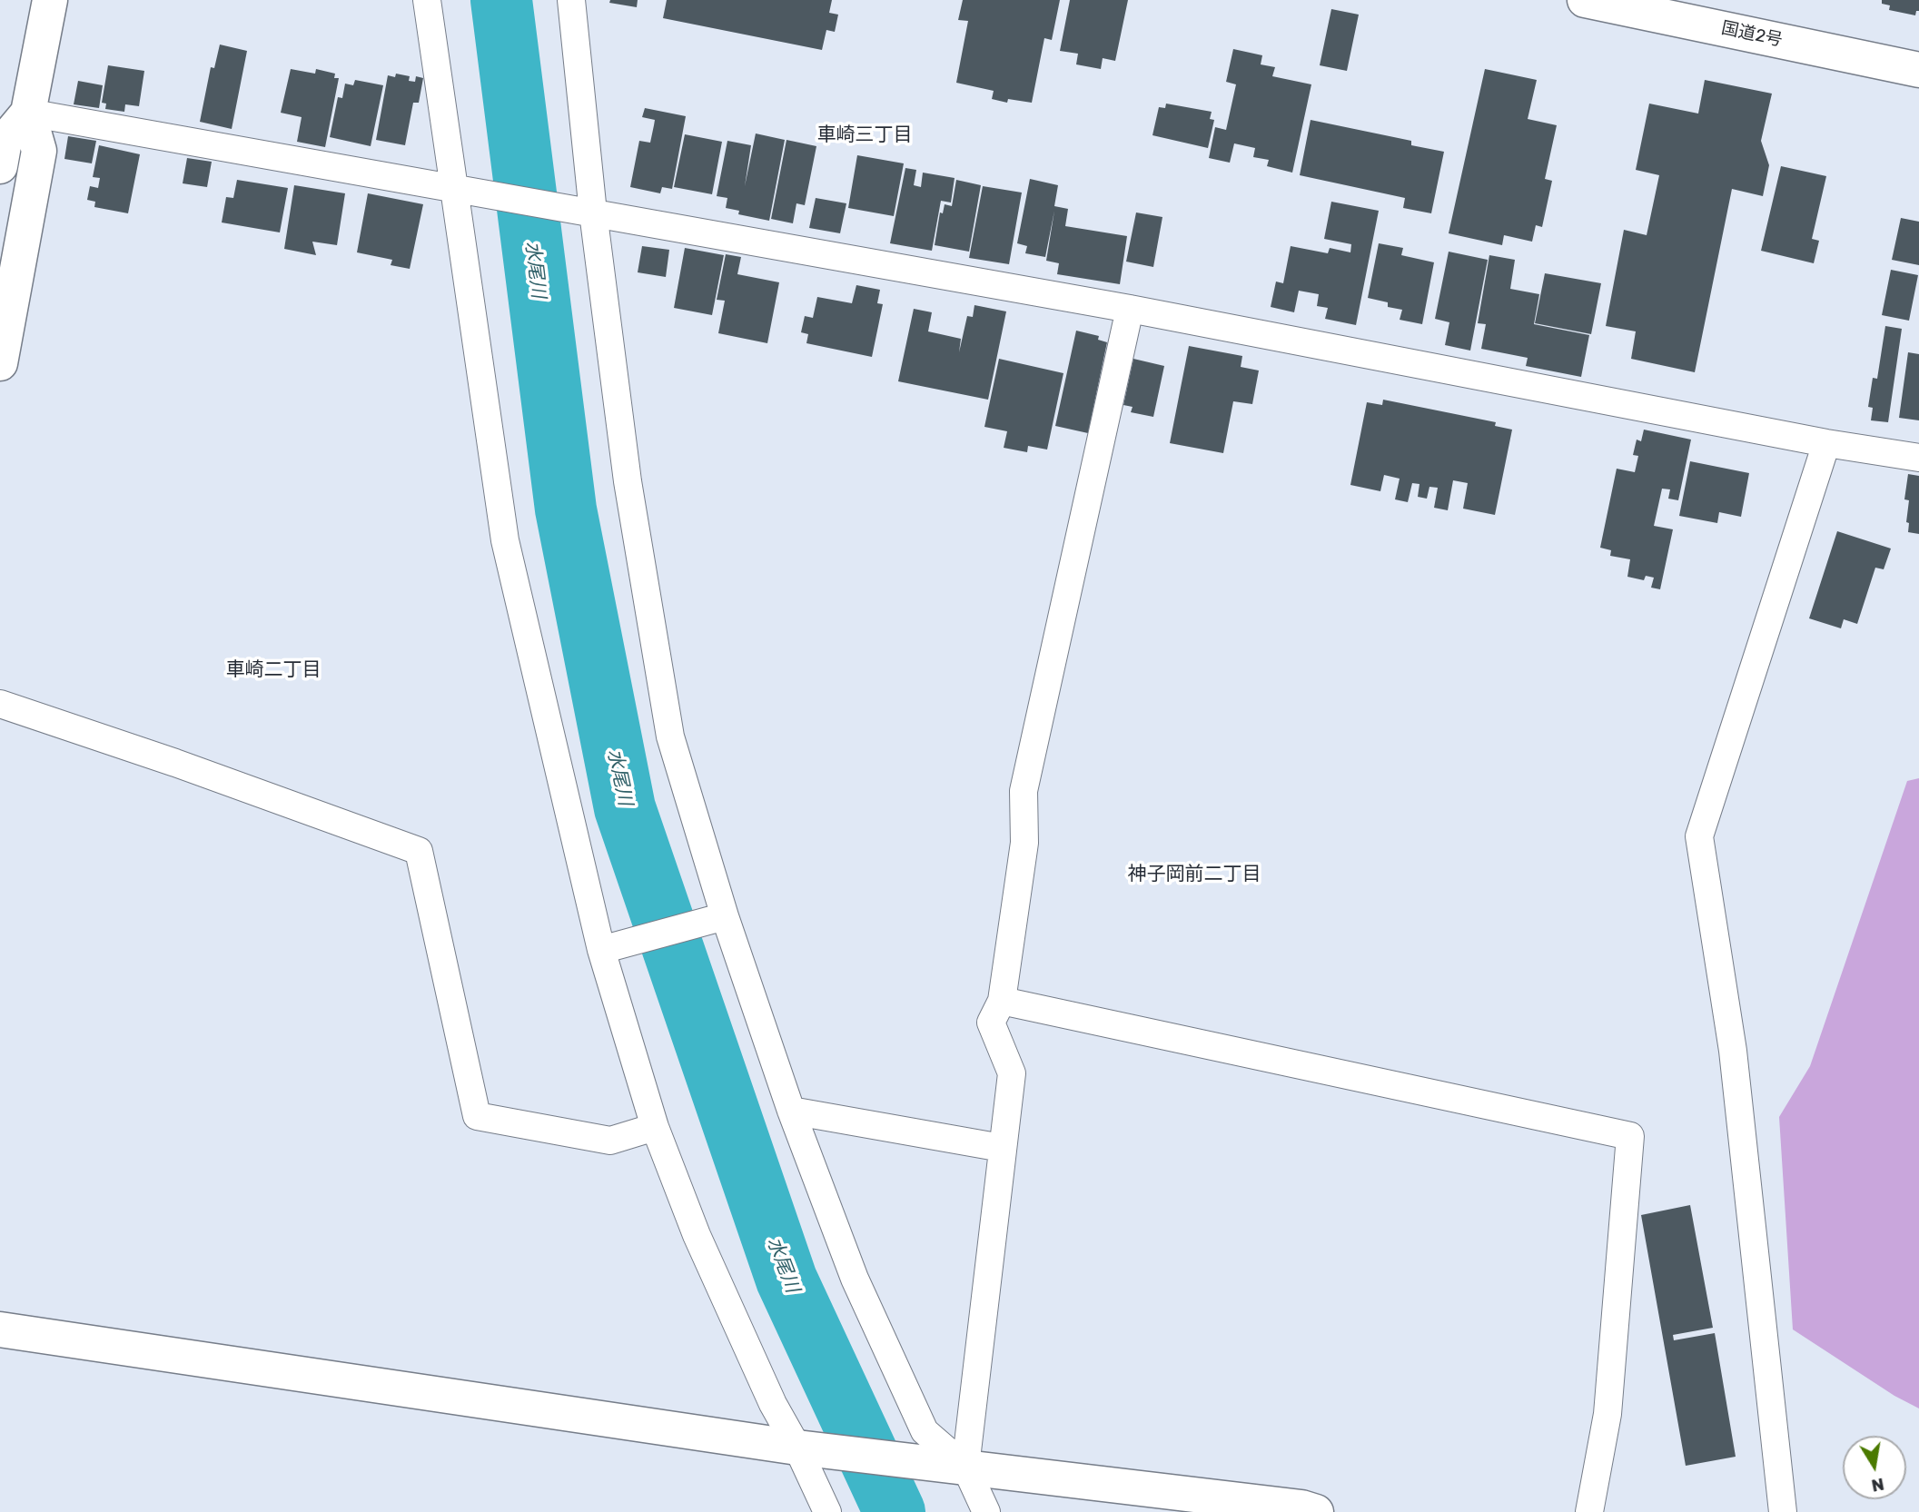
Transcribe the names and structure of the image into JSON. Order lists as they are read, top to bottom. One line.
{"streets":{"main road":["国道2号"]},"districts":["車崎三丁目","車崎二丁目","神子岡前二丁目"],"water":["水尾川"],"north":"bottom"}
